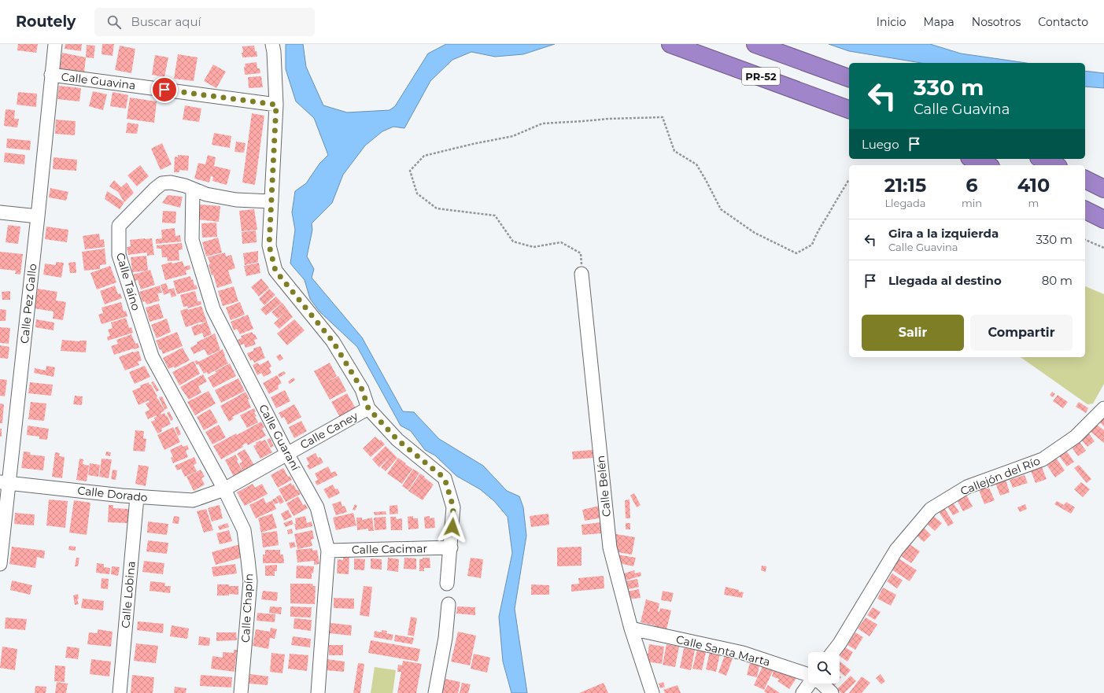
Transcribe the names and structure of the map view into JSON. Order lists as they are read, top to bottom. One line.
{"streets":{"highway":["PR-52"],"street":["Calle Guavina","Calle Taíno","Calle Pez Gallo","Calle Caney","Calle Guaraní","Callejón del Río","Calle Belén","Calle Dorado","Calle Cacimar","Calle Lobina","Calle Chapín","Calle Santa Marta"]},"crossings":[["Calle Guavina","Calle Pez Gallo"],["Calle Taíno","Calle Caney"],["Calle Taíno","Calle Guaraní"],["Calle Taíno","Calle Dorado"],["Calle Taíno","Calle Chapín"],["Calle Pez Gallo","Calle Dorado"],["Calle Caney","Calle Guaraní"],["Calle Caney","Calle Dorado"],["Calle Caney","Calle Chapín"],["Calle Guaraní","Calle Cacimar"],["Calle Belén","Calle Santa Marta"],["Calle Dorado","Calle Lobina"],["Calle Dorado","Calle Chapín"]],"page":{"header":"Routely","search":"Buscar aquí","nav":["Inicio","Mapa","Nosotros","Contacto"],"turn":["330 m","Calle Guavina"],"then":"Luego","eta":["21:15","Llegada","6","min","410","m"],"list":[{"name":"Gira a la izquierda","note":"Calle Guavina","value":"330 m"},{"name":"Llegada al destino","value":"80 m"}],"buttons":["Salir","Compartir"]}}
